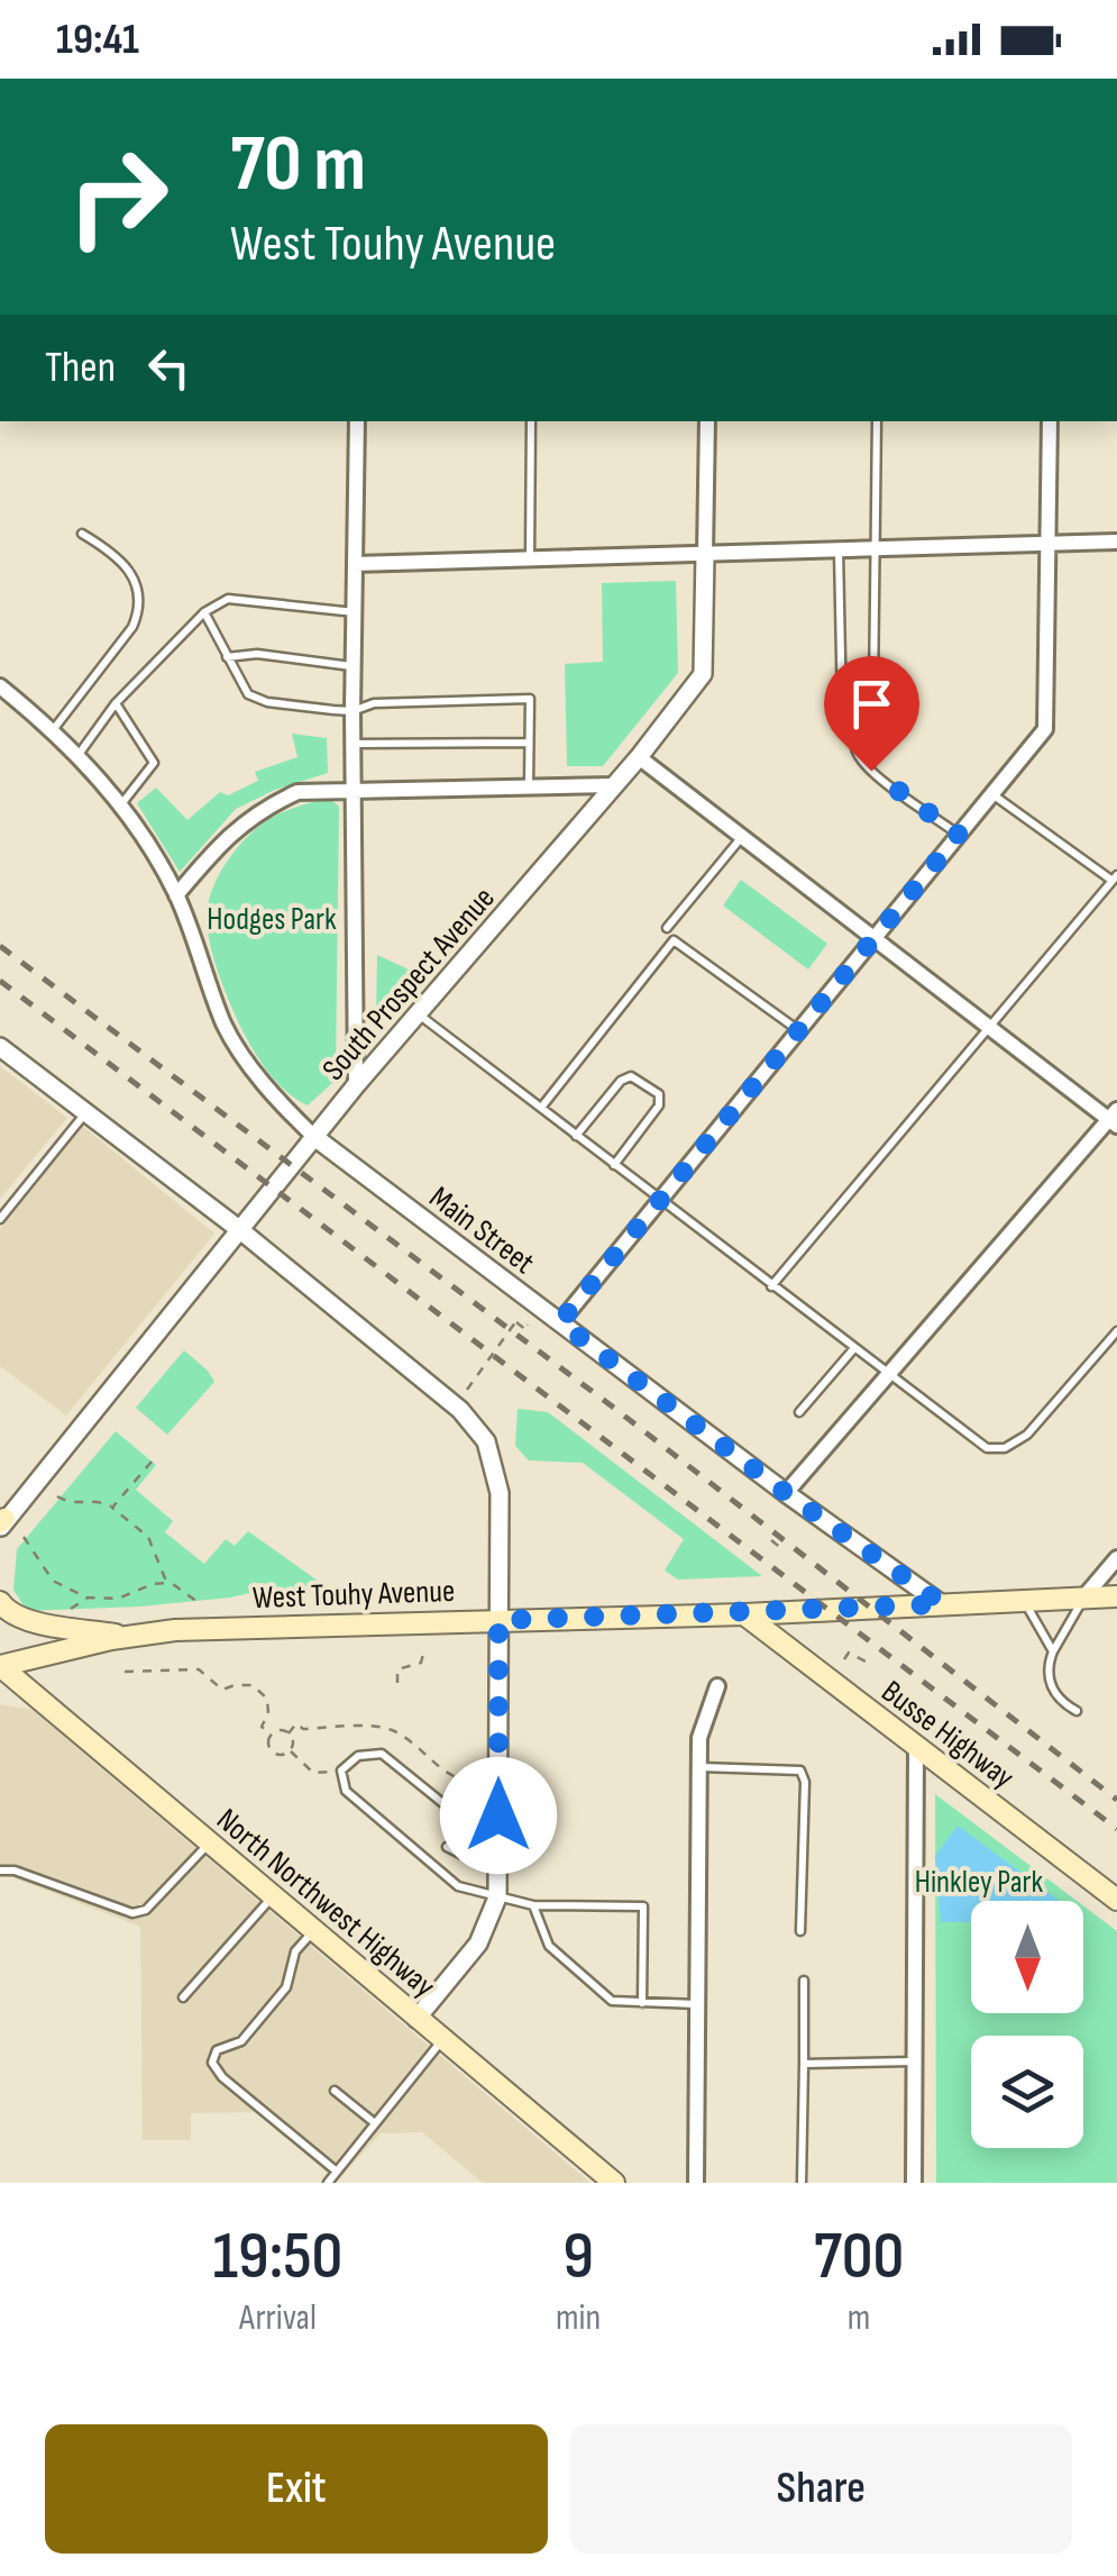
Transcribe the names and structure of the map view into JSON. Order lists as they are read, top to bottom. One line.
{"streets":{"main road":["West Touhy Avenue","Busse Highway","North Northwest Highway"],"street":["South Prospect Avenue","Main Street"]},"crossings":[["South Prospect Avenue","Main Street"],["Main Street","West Touhy Avenue"],["West Touhy Avenue","Busse Highway"],["West Touhy Avenue","North Northwest Highway"]],"parks":["Hodges Park","Hinkley Park"],"north":"bottom","page":{"status":"19:41","turn":["70 m","West Touhy Avenue"],"then":"Then","eta":["19:50","Arrival","9","min","700","m"],"buttons":["Exit","Share"]}}
